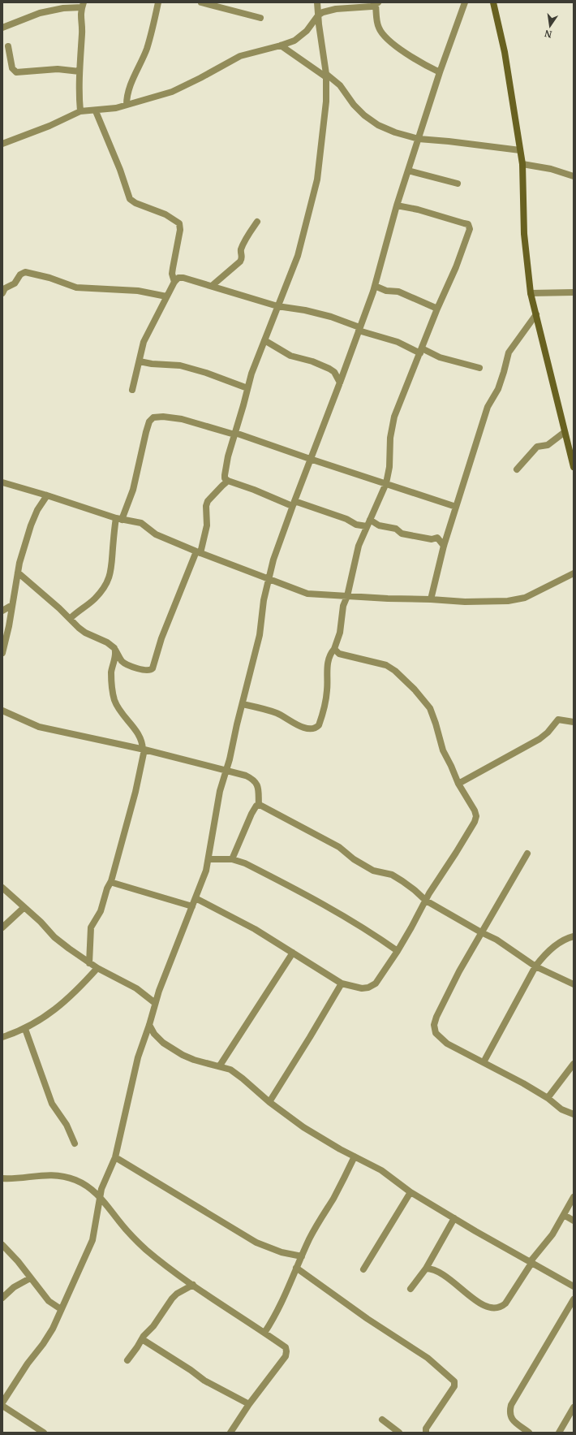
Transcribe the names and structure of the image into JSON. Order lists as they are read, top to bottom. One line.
{"north":"bottom"}
